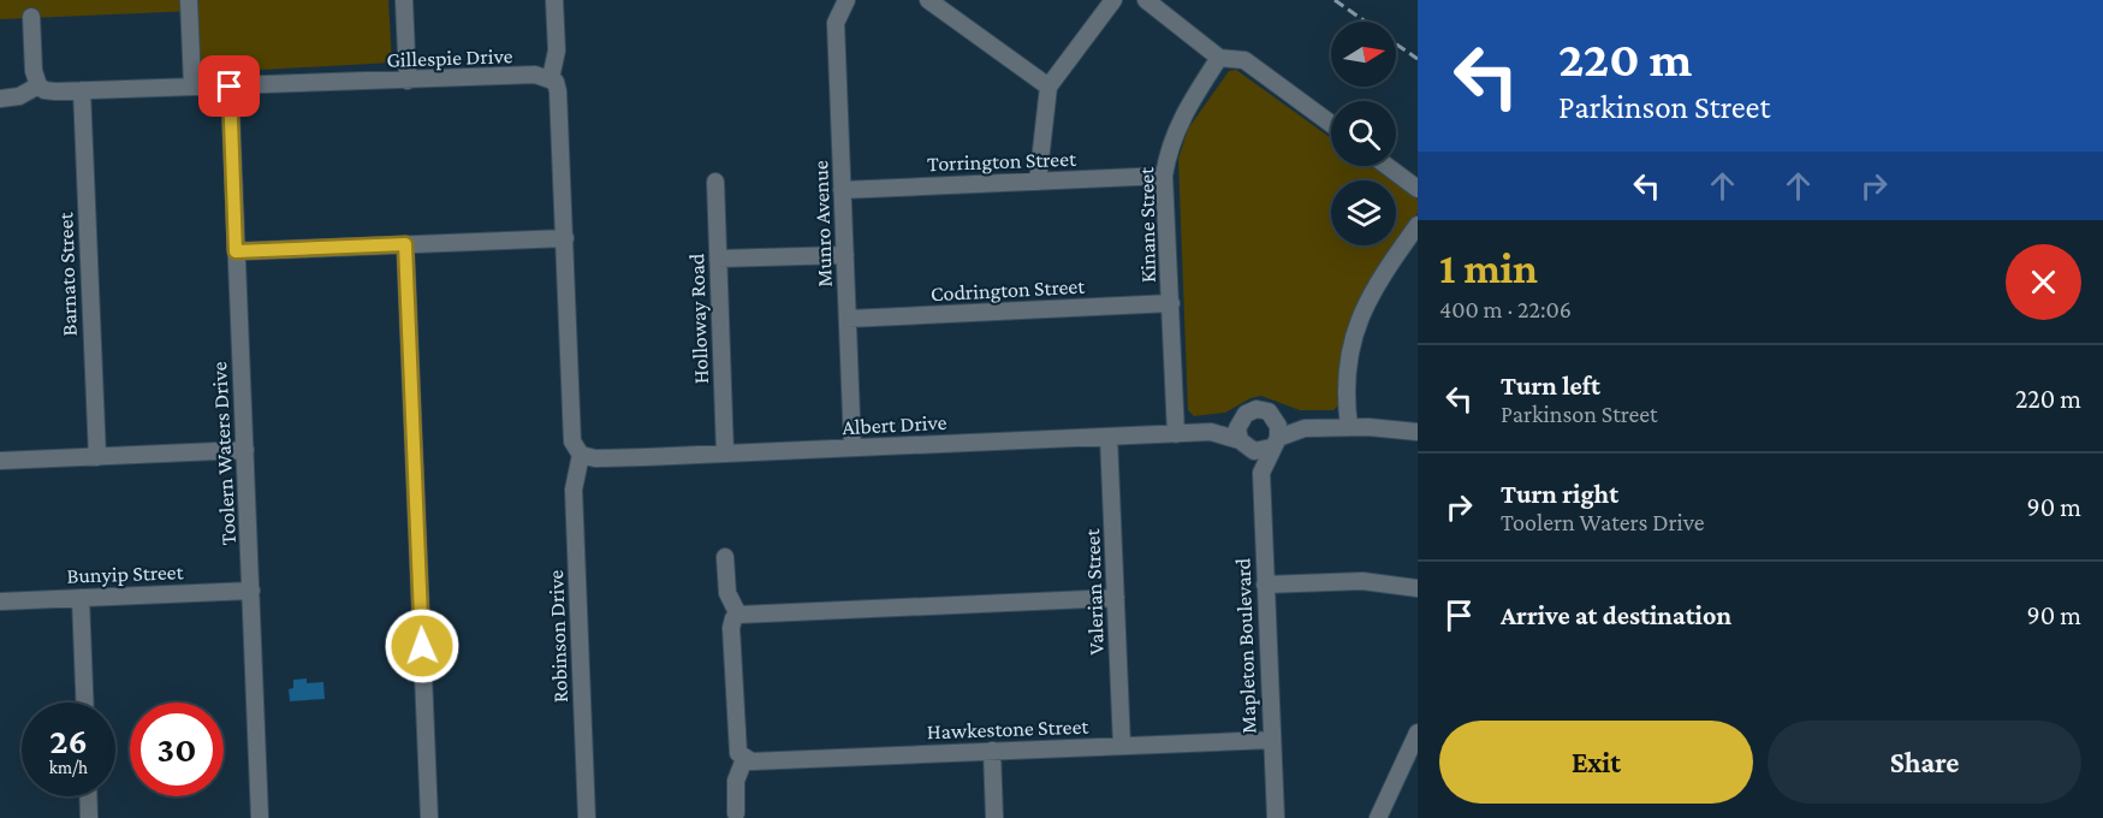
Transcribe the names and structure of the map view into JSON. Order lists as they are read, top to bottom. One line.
{"streets":{"street":["Gillespie Drive","Torrington Street","Munro Avenue","Kinane Street","Barnato Street","Codrington Street","Holloway Road","Albert Drive","Toolern Waters Drive","Bunyip Street","Valerian Street","Robinson Drive","Mapleton Boulevard","Hawkestone Street"]},"crossings":[["Gillespie Drive","Barnato Street"],["Gillespie Drive","Toolern Waters Drive"],["Torrington Street","Munro Avenue"],["Torrington Street","Kinane Street"],["Munro Avenue","Codrington Street"],["Munro Avenue","Albert Drive"],["Kinane Street","Codrington Street"],["Kinane Street","Albert Drive"],["Holloway Road","Albert Drive"],["Albert Drive","Valerian Street"],["Albert Drive","Robinson Drive"],["Albert Drive","Mapleton Boulevard"],["Toolern Waters Drive","Bunyip Street"],["Valerian Street","Hawkestone Street"],["Mapleton Boulevard","Hawkestone Street"]],"north":"right","page":{"turn":["220 m","Parkinson Street"],"heading":["1 min","400 m · 22:06"],"list":[{"name":"Turn left","note":"Parkinson Street","value":"220 m"},{"name":"Turn right","note":"Toolern Waters Drive","value":"90 m"},{"name":"Arrive at destination","value":"90 m"}],"speed":"26 km/h","limit":"30","buttons":["Exit","Share"]}}
